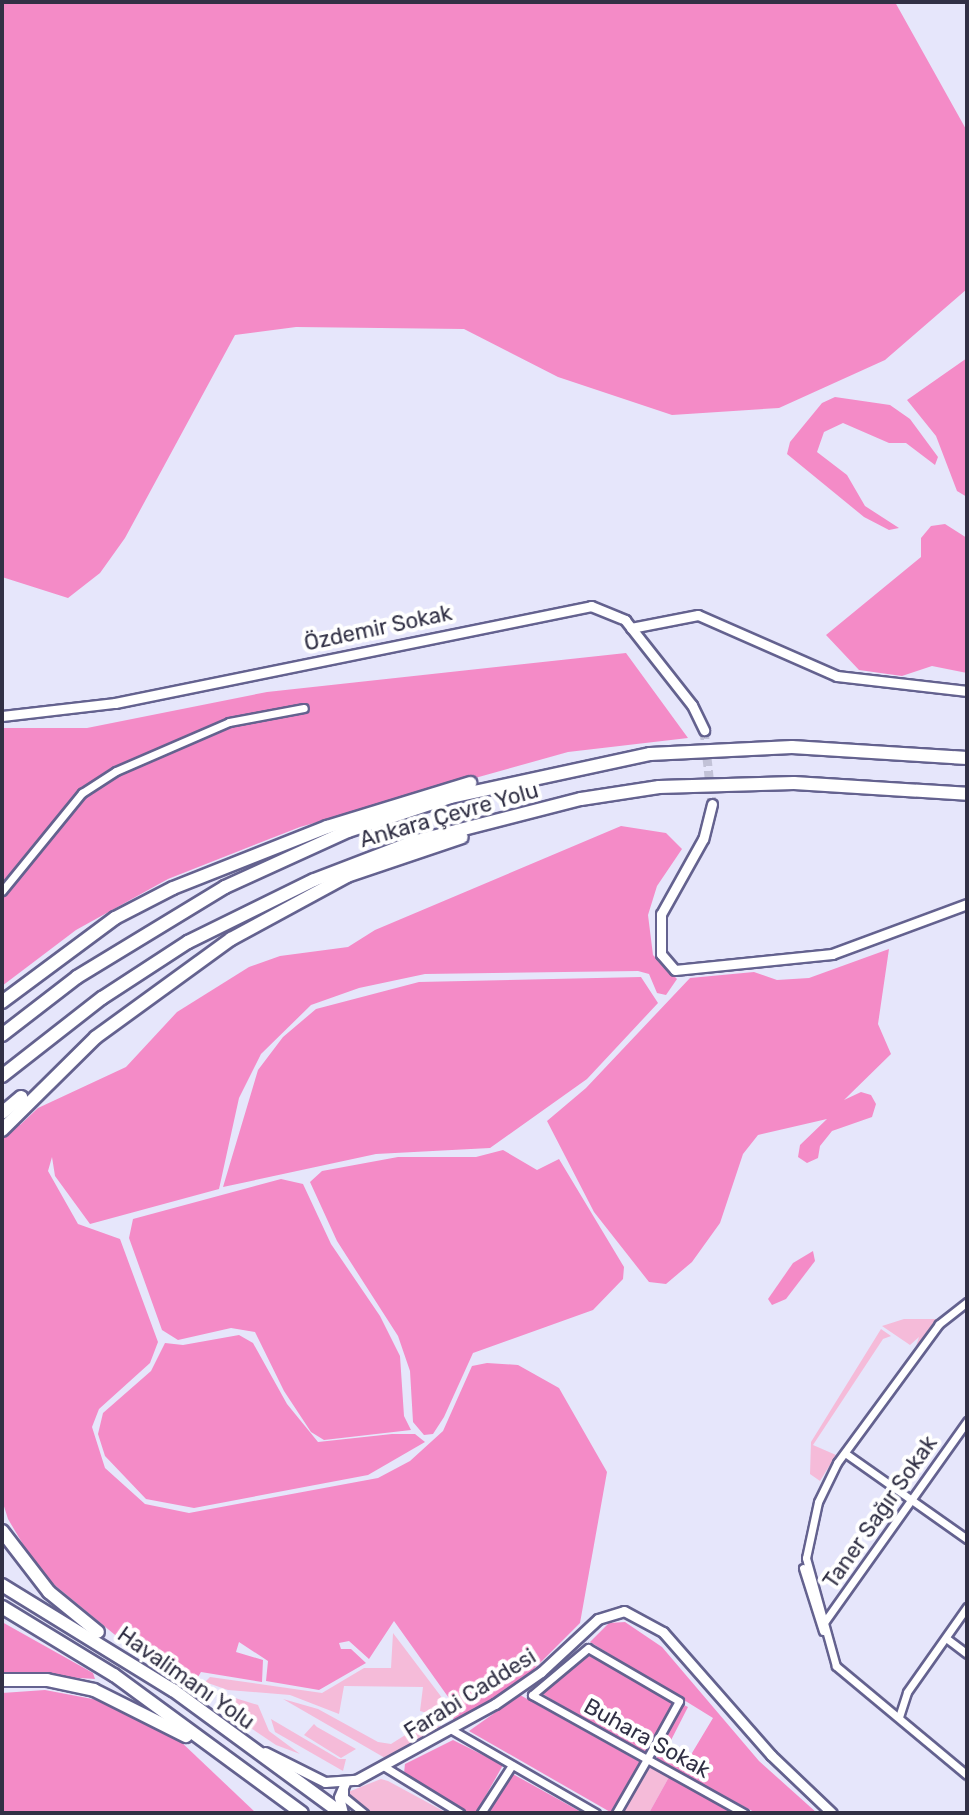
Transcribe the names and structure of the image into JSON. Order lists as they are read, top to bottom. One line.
{"streets":{"highway":["Ankara Çevre Yolu","Havalimanı Yolu"],"street":["Özdemir Sokak","Taner Sağır Sokak","Farabi Caddesi","Buhara Sokak"]}}
